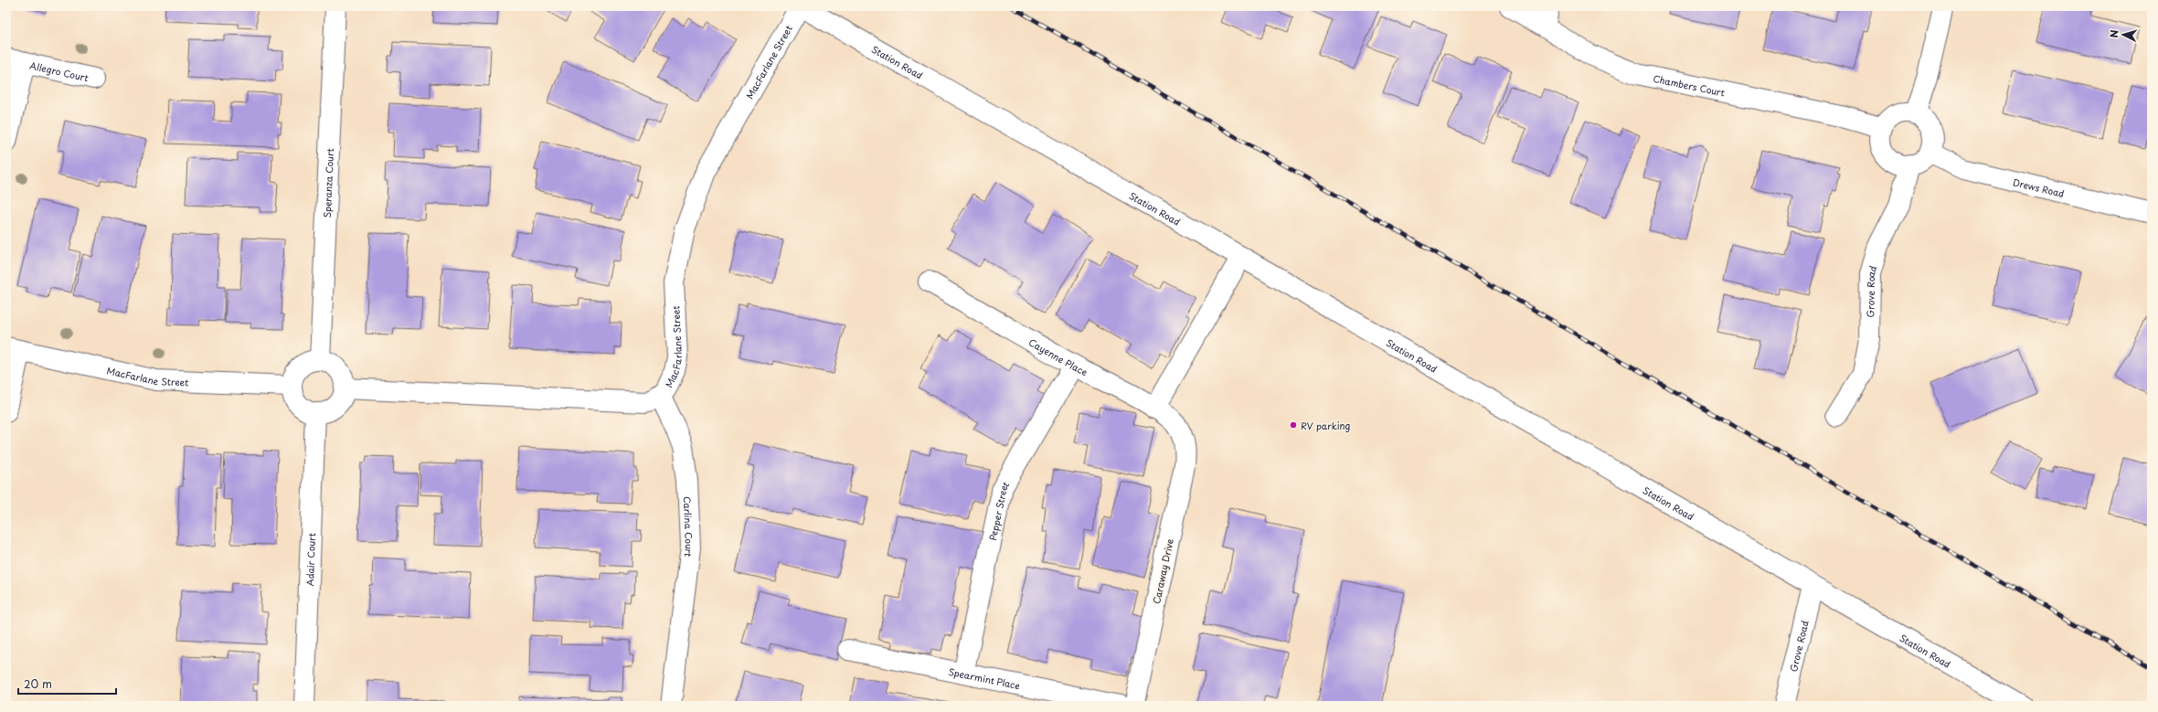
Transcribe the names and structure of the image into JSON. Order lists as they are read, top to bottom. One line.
{"streets":{"street":["Station Road","MacFarlane Street","Allegro Court","Chambers Court","Speranza Court","Drews Road","Grove Road","Cayenne Place","Pepper Street","Carlina Court","Adair Court","Caraway Drive","Spearmint Place"]},"crossings":[["Station Road","MacFarlane Street"],["Station Road","Grove Road"],["MacFarlane Street","Speranza Court"],["MacFarlane Street","Carlina Court"],["MacFarlane Street","Adair Court"],["Chambers Court","Drews Road"],["Chambers Court","Grove Road"],["Speranza Court","Adair Court"],["Drews Road","Grove Road"],["Cayenne Place","Pepper Street"],["Cayenne Place","Caraway Drive"],["Pepper Street","Spearmint Place"]],"places":["RV parking"],"scale_bar":"20 m","north":"left"}
